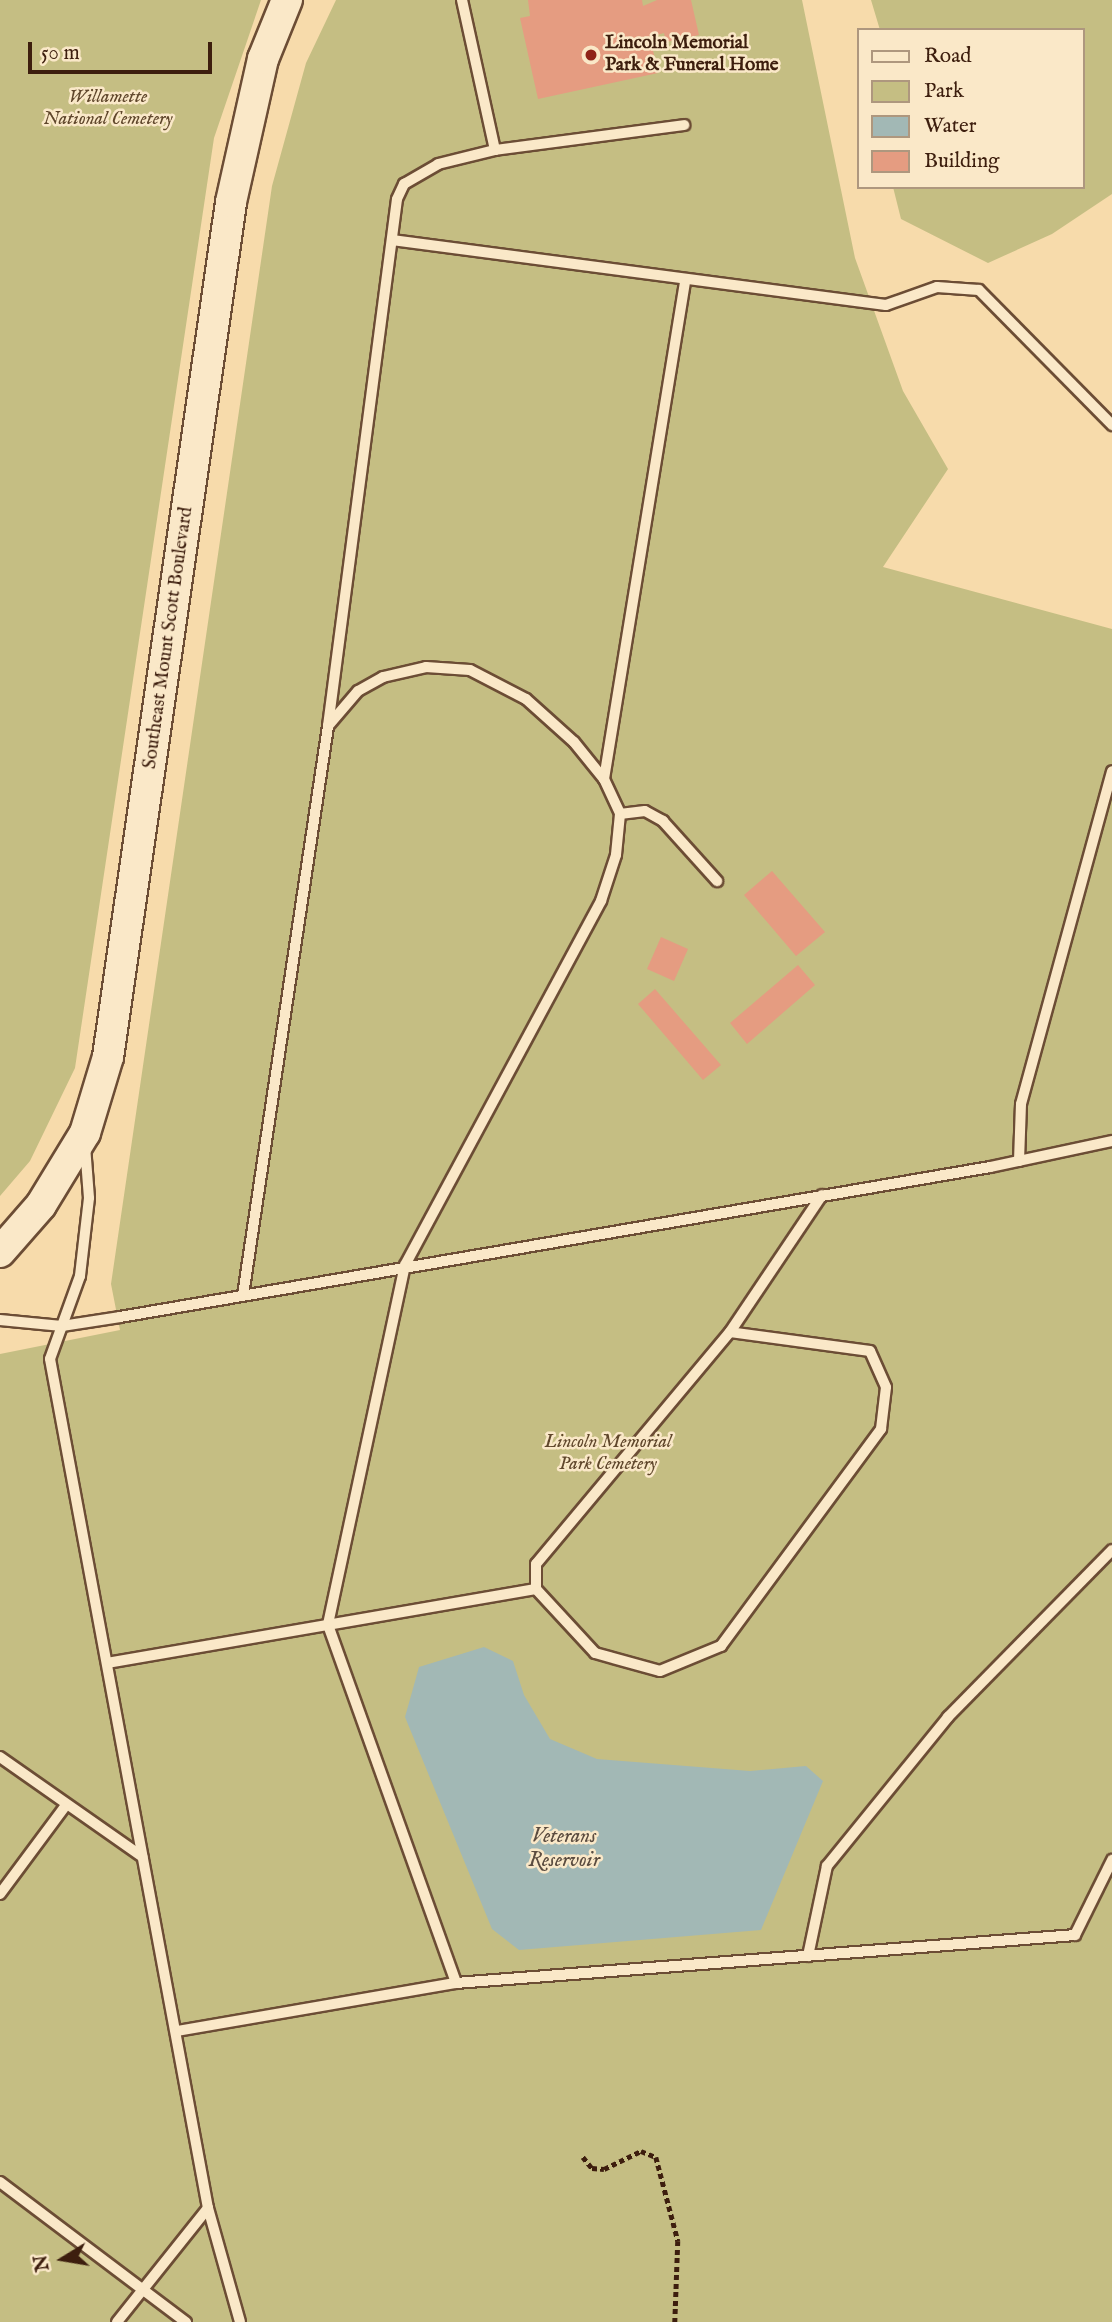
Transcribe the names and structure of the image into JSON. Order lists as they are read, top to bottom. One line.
{"streets":{"main road":["Southeast Mount Scott Boulevard"]},"water":["Veterans Reservoir"],"parks":["Willamette National Cemetery","Lincoln Memorial Park Cemetery"],"places":["Lincoln Memorial Park & Funeral Home"],"legend":["Road","Park","Water","Building"],"scale_bar":"50 m","north":"left"}
